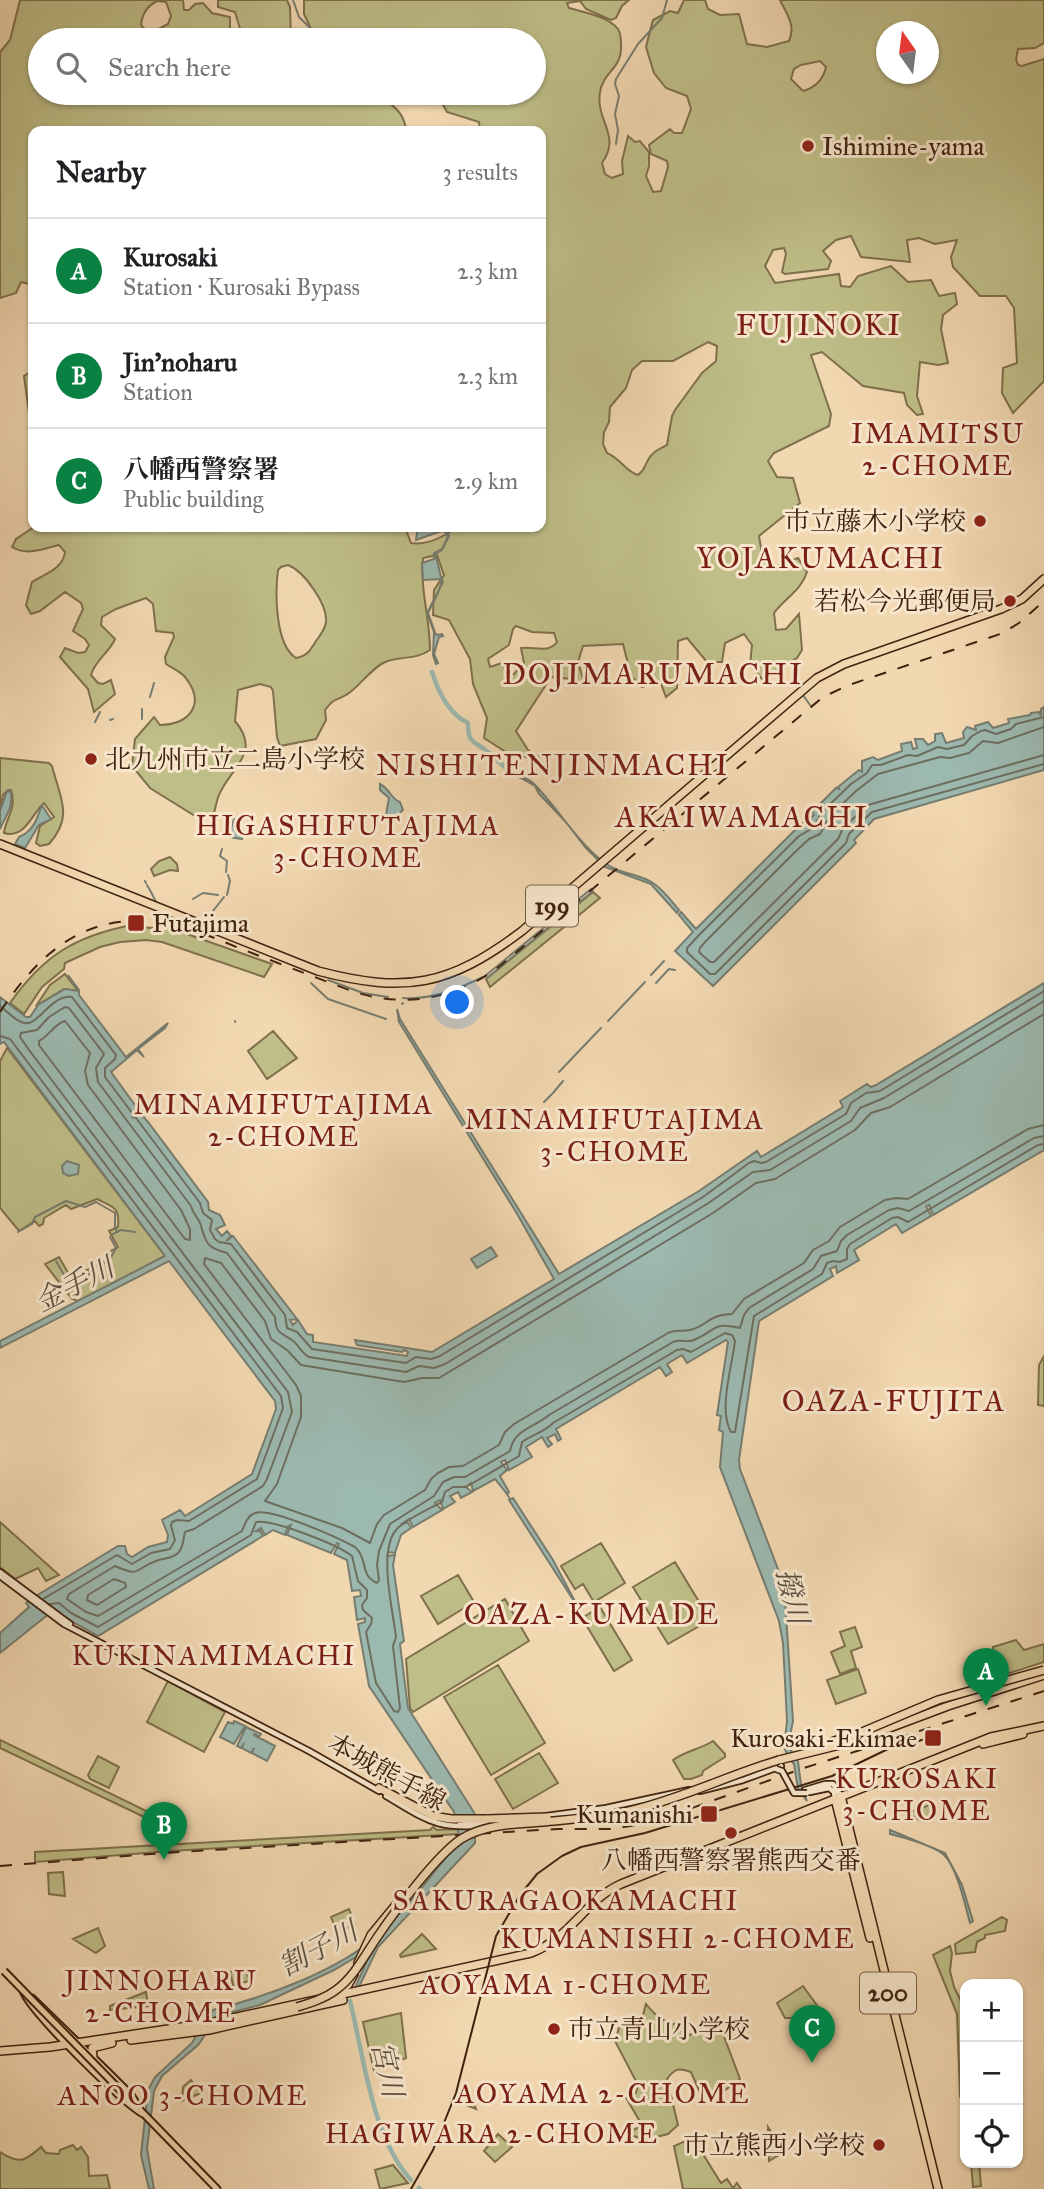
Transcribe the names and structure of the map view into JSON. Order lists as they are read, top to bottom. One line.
{"streets":{"highway":["199","200"],"main road":["本城熊手線"]},"crossings":[["本城熊手線","200"]],"districts":["FUJINOKI","IMAMITSU 2-CHOME","YOJAKUMACHI","DOJIMARUMACHI","NISHITENJINMACHI","AKAIWAMACHI","HIGASHIFUTAJIMA 3-CHOME","MINAMIFUTAJIMA 2-CHOME","MINAMIFUTAJIMA 3-CHOME","OAZA-FUJITA","OAZA-KUMADE","KUKINAMIMACHI","KUROSAKI 3-CHOME","SAKURAGAOKAMACHI","KUMANISHI 2-CHOME","JINNOHARU 2-CHOME","AOYAMA 1-CHOME","AOYAMA 2-CHOME","ANOO 3-CHOME","HAGIWARA 2-CHOME"],"water":["金手川","撥川","割子川","宮川"],"places":{"other":["Ishimine-yama","市立藤木小学校","若松今光郵便局","北九州市立二島小学校","八幡西警察署熊西交番","市立青山小学校","市立熊西小学校"],"transit":["Futajima","Kurosaki-Ekimae","Kumanishi"]},"north":"top","page":{"search":"Search here","heading":["Nearby","3 results"],"list":[{"mark":"A","name":"Kurosaki","note":"Station · Kurosaki Bypass","value":"2.3 km"},{"mark":"B","name":"Jin'noharu","note":"Station","value":"2.3 km"},{"mark":"C","name":"八幡西警察署","note":"Public building","value":"2.9 km"}],"pins":["A","B","C"],"map_buttons":["+","−"]}}
